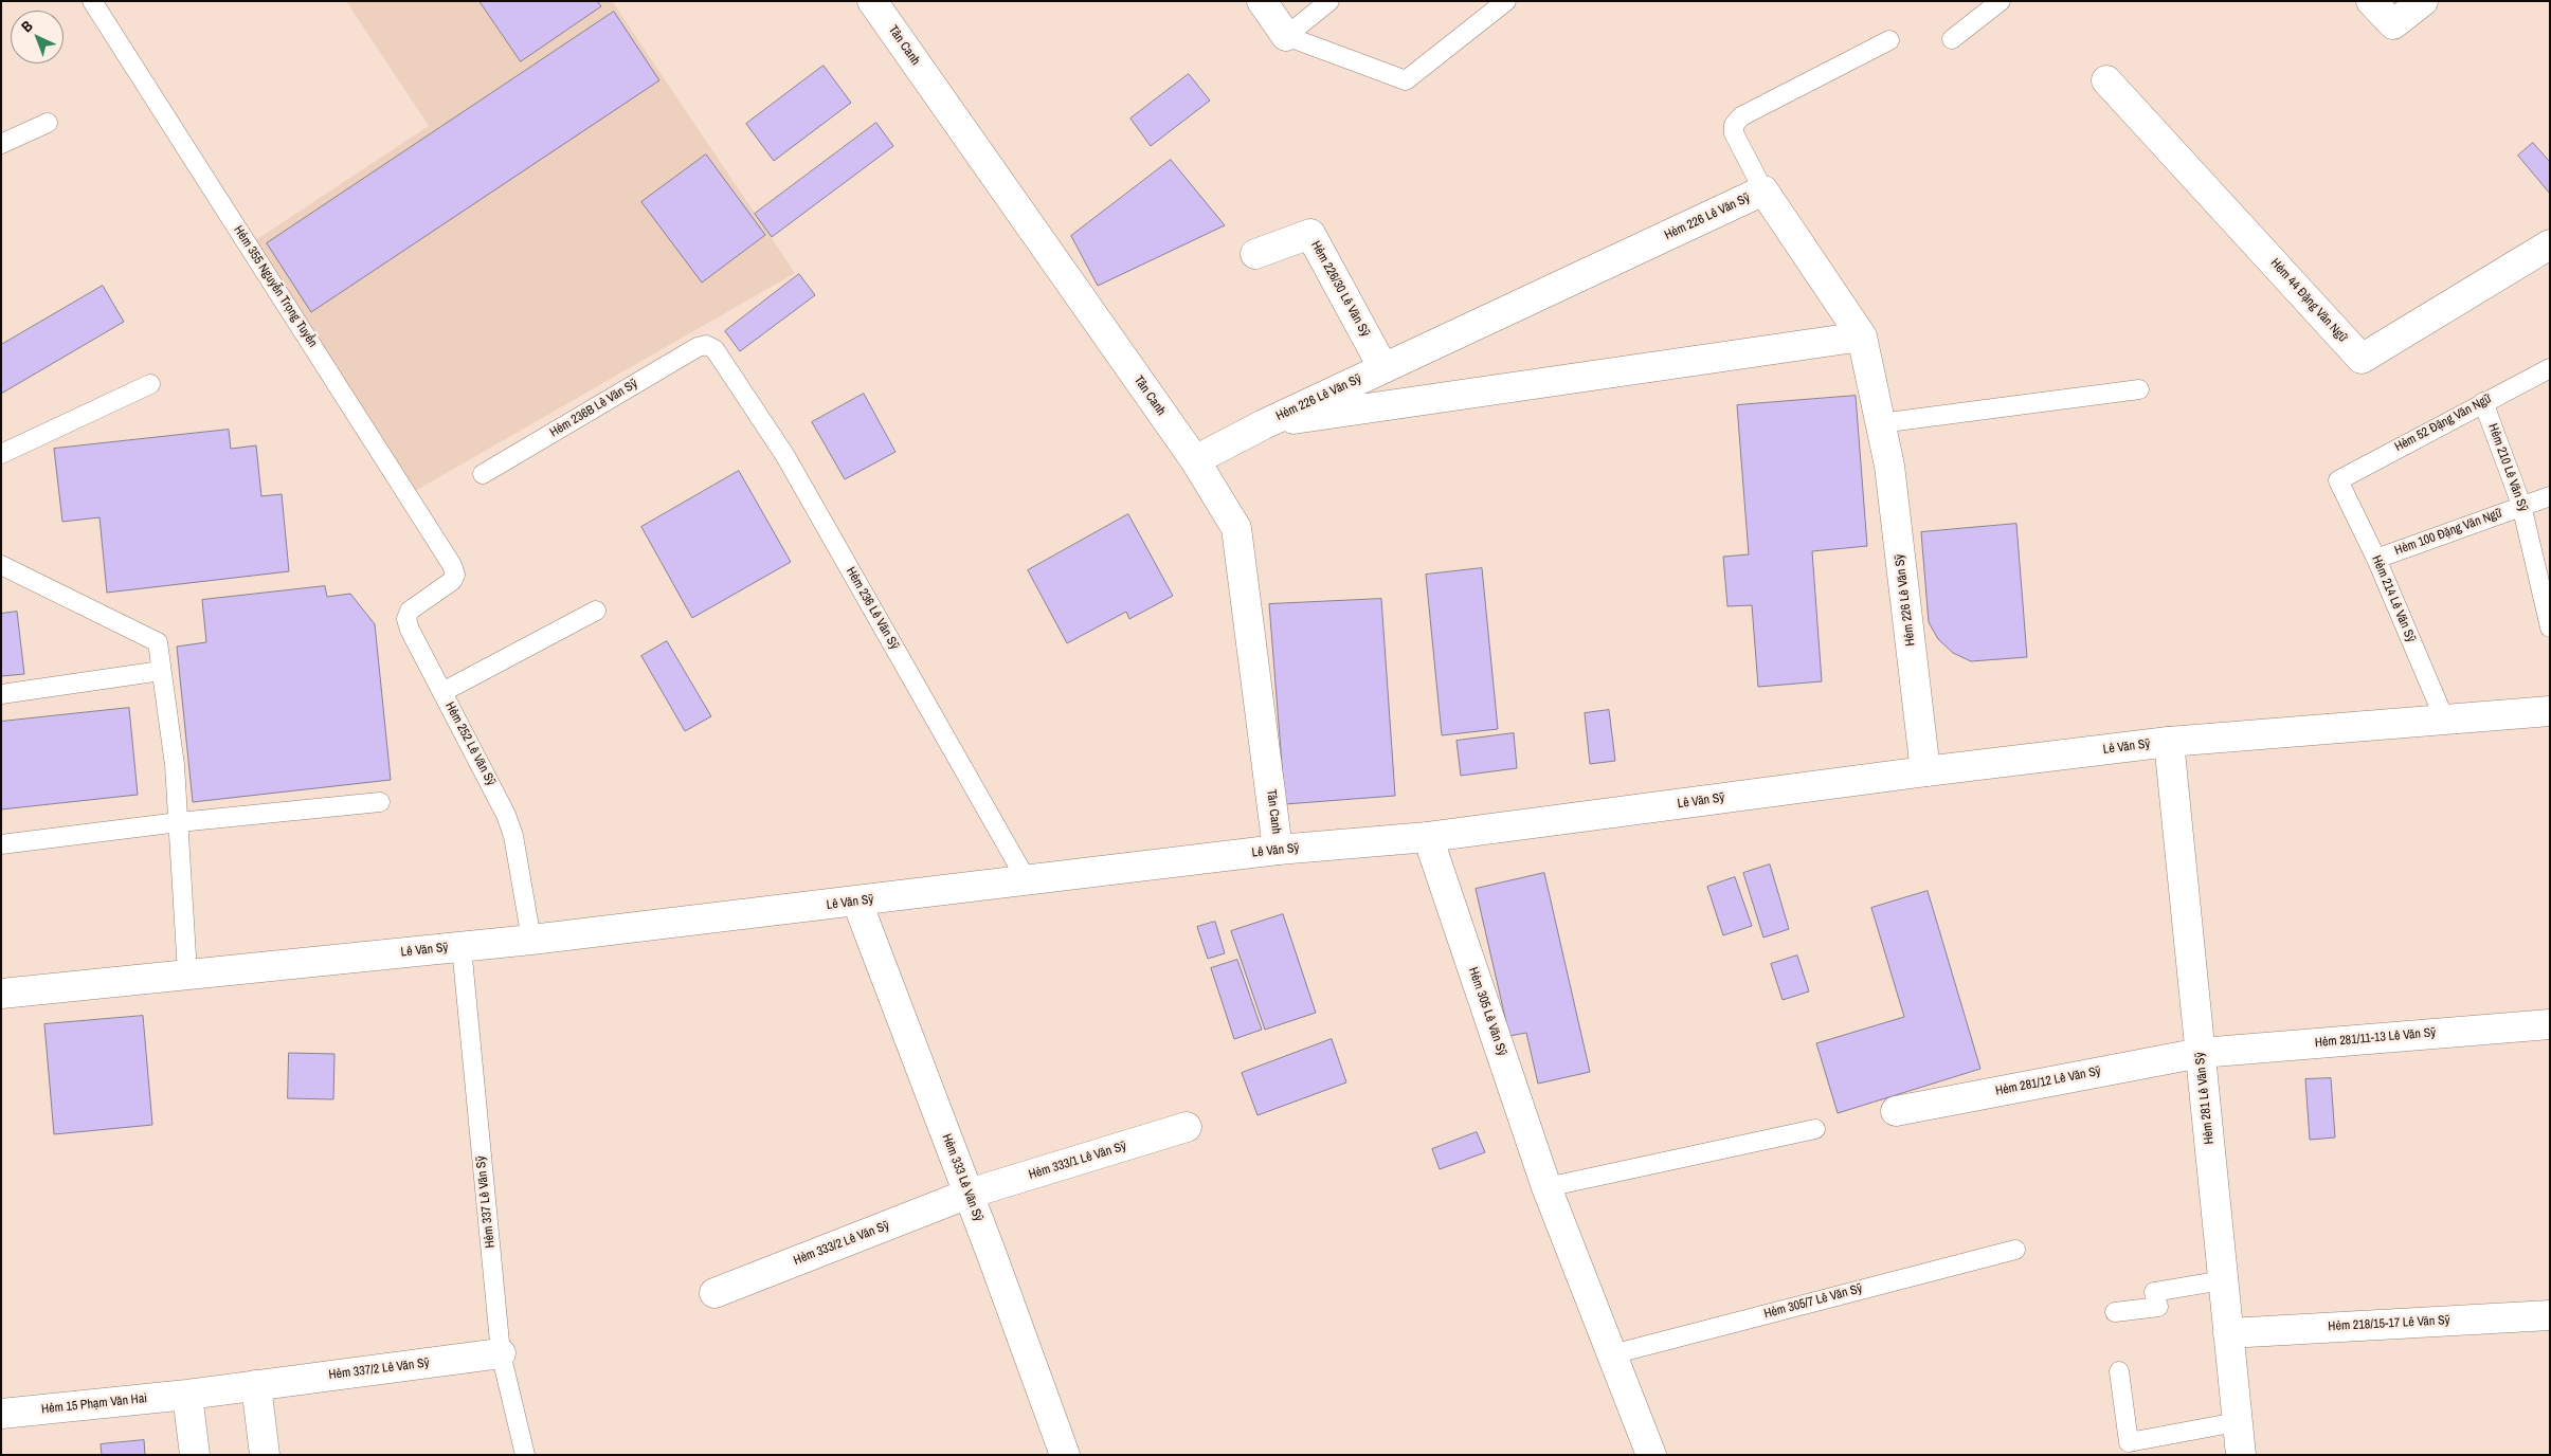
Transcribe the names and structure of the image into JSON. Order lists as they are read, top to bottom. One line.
{"streets":{"street":["Tân Canh","Hẻm 226 Lê Văn Sỹ","Hẻm 226/30 Lê Văn Sỹ","Hẻm 44 Đặng Văn Ngữ","Lê Văn Sỹ","Hẻm 305 Lê Văn Sỹ","Hẻm 281/11-13 Lê Văn Sỹ","Hẻm 281/12 Lê Văn Sỹ","Hẻm 281 Lê Văn Sỹ","Hẻm 333/1 Lê Văn Sỹ","Hẻm 333 Lê Văn Sỹ","Hẻm 333/2 Lê Văn Sỹ","Hẻm 218/15-17 Lê Văn Sỹ","Hẻm 337/2 Lê Văn Sỹ","Hẻm 15 Phạm Văn Hai"],"lane":["Hẻm 355 Nguyễn Trọng Tuyển","Hẻm 236B Lê Văn Sỹ","Hẻm 52 Đặng Văn Ngữ","Hẻm 210 Lê Văn Sỹ","Hẻm 100 Đặng Văn Ngữ","Hẻm 214 Lê Văn Sỹ","Hẻm 236 Lê Văn Sỹ","Hẻm 252 Lê Văn Sỹ","Hẻm 337 Lê Văn Sỹ","Hẻm 305/7 Lê Văn Sỹ"]},"crossings":[["Tân Canh","Lê Văn Sỹ"],["Hẻm 226 Lê Văn Sỹ","Hẻm 226/30 Lê Văn Sỹ"],["Hẻm 226 Lê Văn Sỹ","Lê Văn Sỹ"],["Hẻm 355 Nguyễn Trọng Tuyển","Hẻm 252 Lê Văn Sỹ"],["Hẻm 236B Lê Văn Sỹ","Hẻm 236 Lê Văn Sỹ"],["Hẻm 52 Đặng Văn Ngữ","Hẻm 210 Lê Văn Sỹ"],["Hẻm 52 Đặng Văn Ngữ","Hẻm 214 Lê Văn Sỹ"],["Hẻm 210 Lê Văn Sỹ","Hẻm 100 Đặng Văn Ngữ"],["Hẻm 100 Đặng Văn Ngữ","Hẻm 214 Lê Văn Sỹ"],["Hẻm 214 Lê Văn Sỹ","Lê Văn Sỹ"],["Hẻm 236 Lê Văn Sỹ","Lê Văn Sỹ"],["Hẻm 252 Lê Văn Sỹ","Lê Văn Sỹ"],["Lê Văn Sỹ","Hẻm 305 Lê Văn Sỹ"],["Lê Văn Sỹ","Hẻm 281 Lê Văn Sỹ"],["Lê Văn Sỹ","Hẻm 333 Lê Văn Sỹ"],["Lê Văn Sỹ","Hẻm 337 Lê Văn Sỹ"],["Hẻm 305 Lê Văn Sỹ","Hẻm 305/7 Lê Văn Sỹ"],["Hẻm 281/11-13 Lê Văn Sỹ","Hẻm 281/12 Lê Văn Sỹ"],["Hẻm 281/11-13 Lê Văn Sỹ","Hẻm 281 Lê Văn Sỹ"],["Hẻm 281/12 Lê Văn Sỹ","Hẻm 281 Lê Văn Sỹ"],["Hẻm 281 Lê Văn Sỹ","Hẻm 218/15-17 Lê Văn Sỹ"],["Hẻm 333/1 Lê Văn Sỹ","Hẻm 333 Lê Văn Sỹ"],["Hẻm 333/1 Lê Văn Sỹ","Hẻm 333/2 Lê Văn Sỹ"],["Hẻm 333 Lê Văn Sỹ","Hẻm 333/2 Lê Văn Sỹ"],["Hẻm 337 Lê Văn Sỹ","Hẻm 337/2 Lê Văn Sỹ"],["Hẻm 337/2 Lê Văn Sỹ","Hẻm 15 Phạm Văn Hai"]],"north":"top left"}
